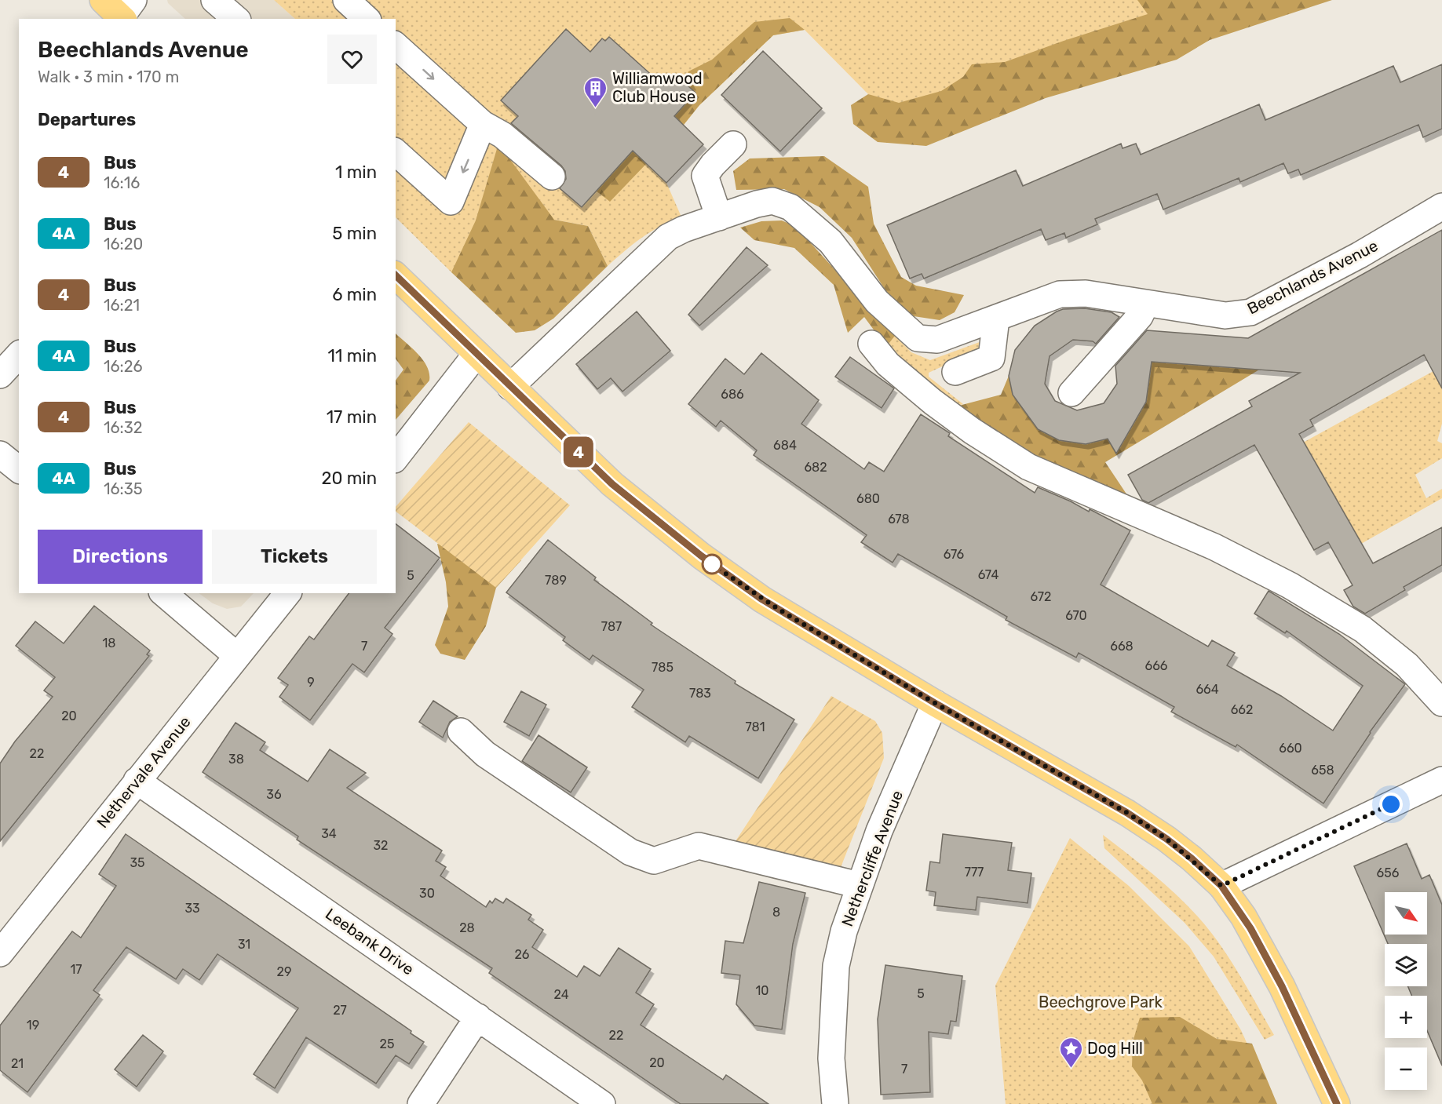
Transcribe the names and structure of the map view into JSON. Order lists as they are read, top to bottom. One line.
{"streets":{"street":["Beechlands Avenue","Nethervale Avenue","Nethercliffe Avenue","Leebank Drive"]},"crossings":[["Nethervale Avenue","Leebank Drive"]],"parks":["Beechgrove Park"],"places":{"building":["Williamwood Club House"],"place":["Dog Hill"]},"lines":["bus line 4"],"house_numbers":["686","684","682","680","678","676","674","5","789","672","670","787","18","7","668","666","785","9","664","783","662","20","781","660","22","38","658","36","34","32","35","777","656","30","33","8","28","31","26","17","29","10","5","24","27","19","22","25","20","21","7"],"north":"bottom right","page":{"on_map":"4","heading":[["Beechlands Avenue","Walk · 3 min · 170 m"],"Departures"],"list":[{"mark":"4","name":"Bus","note":"16:16","value":"1 min"},{"mark":"4A","name":"Bus","note":"16:20","value":"5 min"},{"mark":"4","name":"Bus","note":"16:21","value":"6 min"},{"mark":"4A","name":"Bus","note":"16:26","value":"11 min"},{"mark":"4","name":"Bus","note":"16:32","value":"17 min"},{"mark":"4A","name":"Bus","note":"16:35","value":"20 min"}],"buttons":["Directions","Tickets"],"map_buttons":["+","−"]}}
